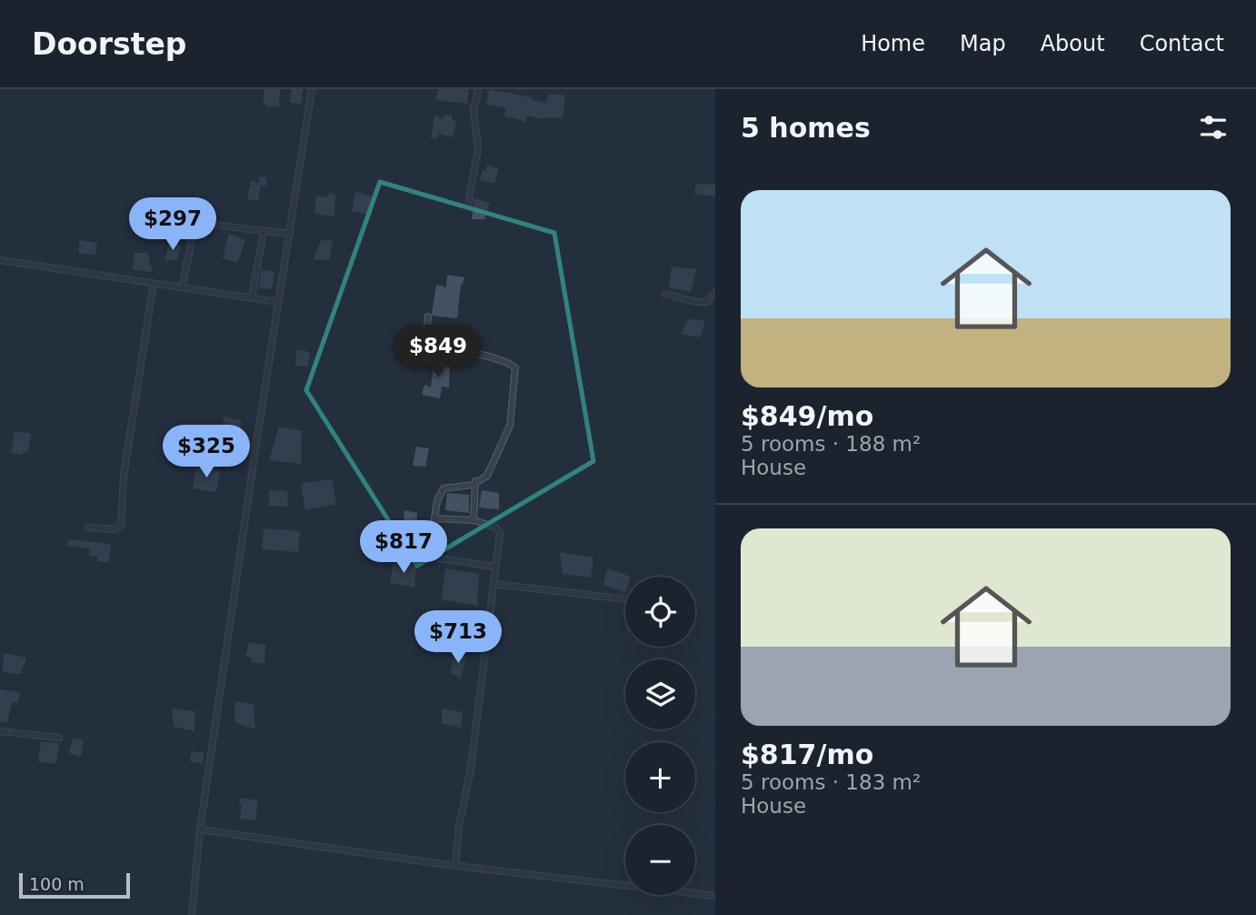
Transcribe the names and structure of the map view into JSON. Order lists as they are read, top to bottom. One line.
{"scale_bar":"100 m","page":{"header":"Doorstep","nav":["Home","Map","About","Contact"],"heading":"5 homes","list":[{"name":"$849/mo","note":"5 rooms · 188 m² · House"},{"name":"$817/mo","note":"5 rooms · 183 m² · House"}],"price":["$297","$849","$325","$817","$713"],"map_buttons":["+","−"],"scale":"100 m"}}
